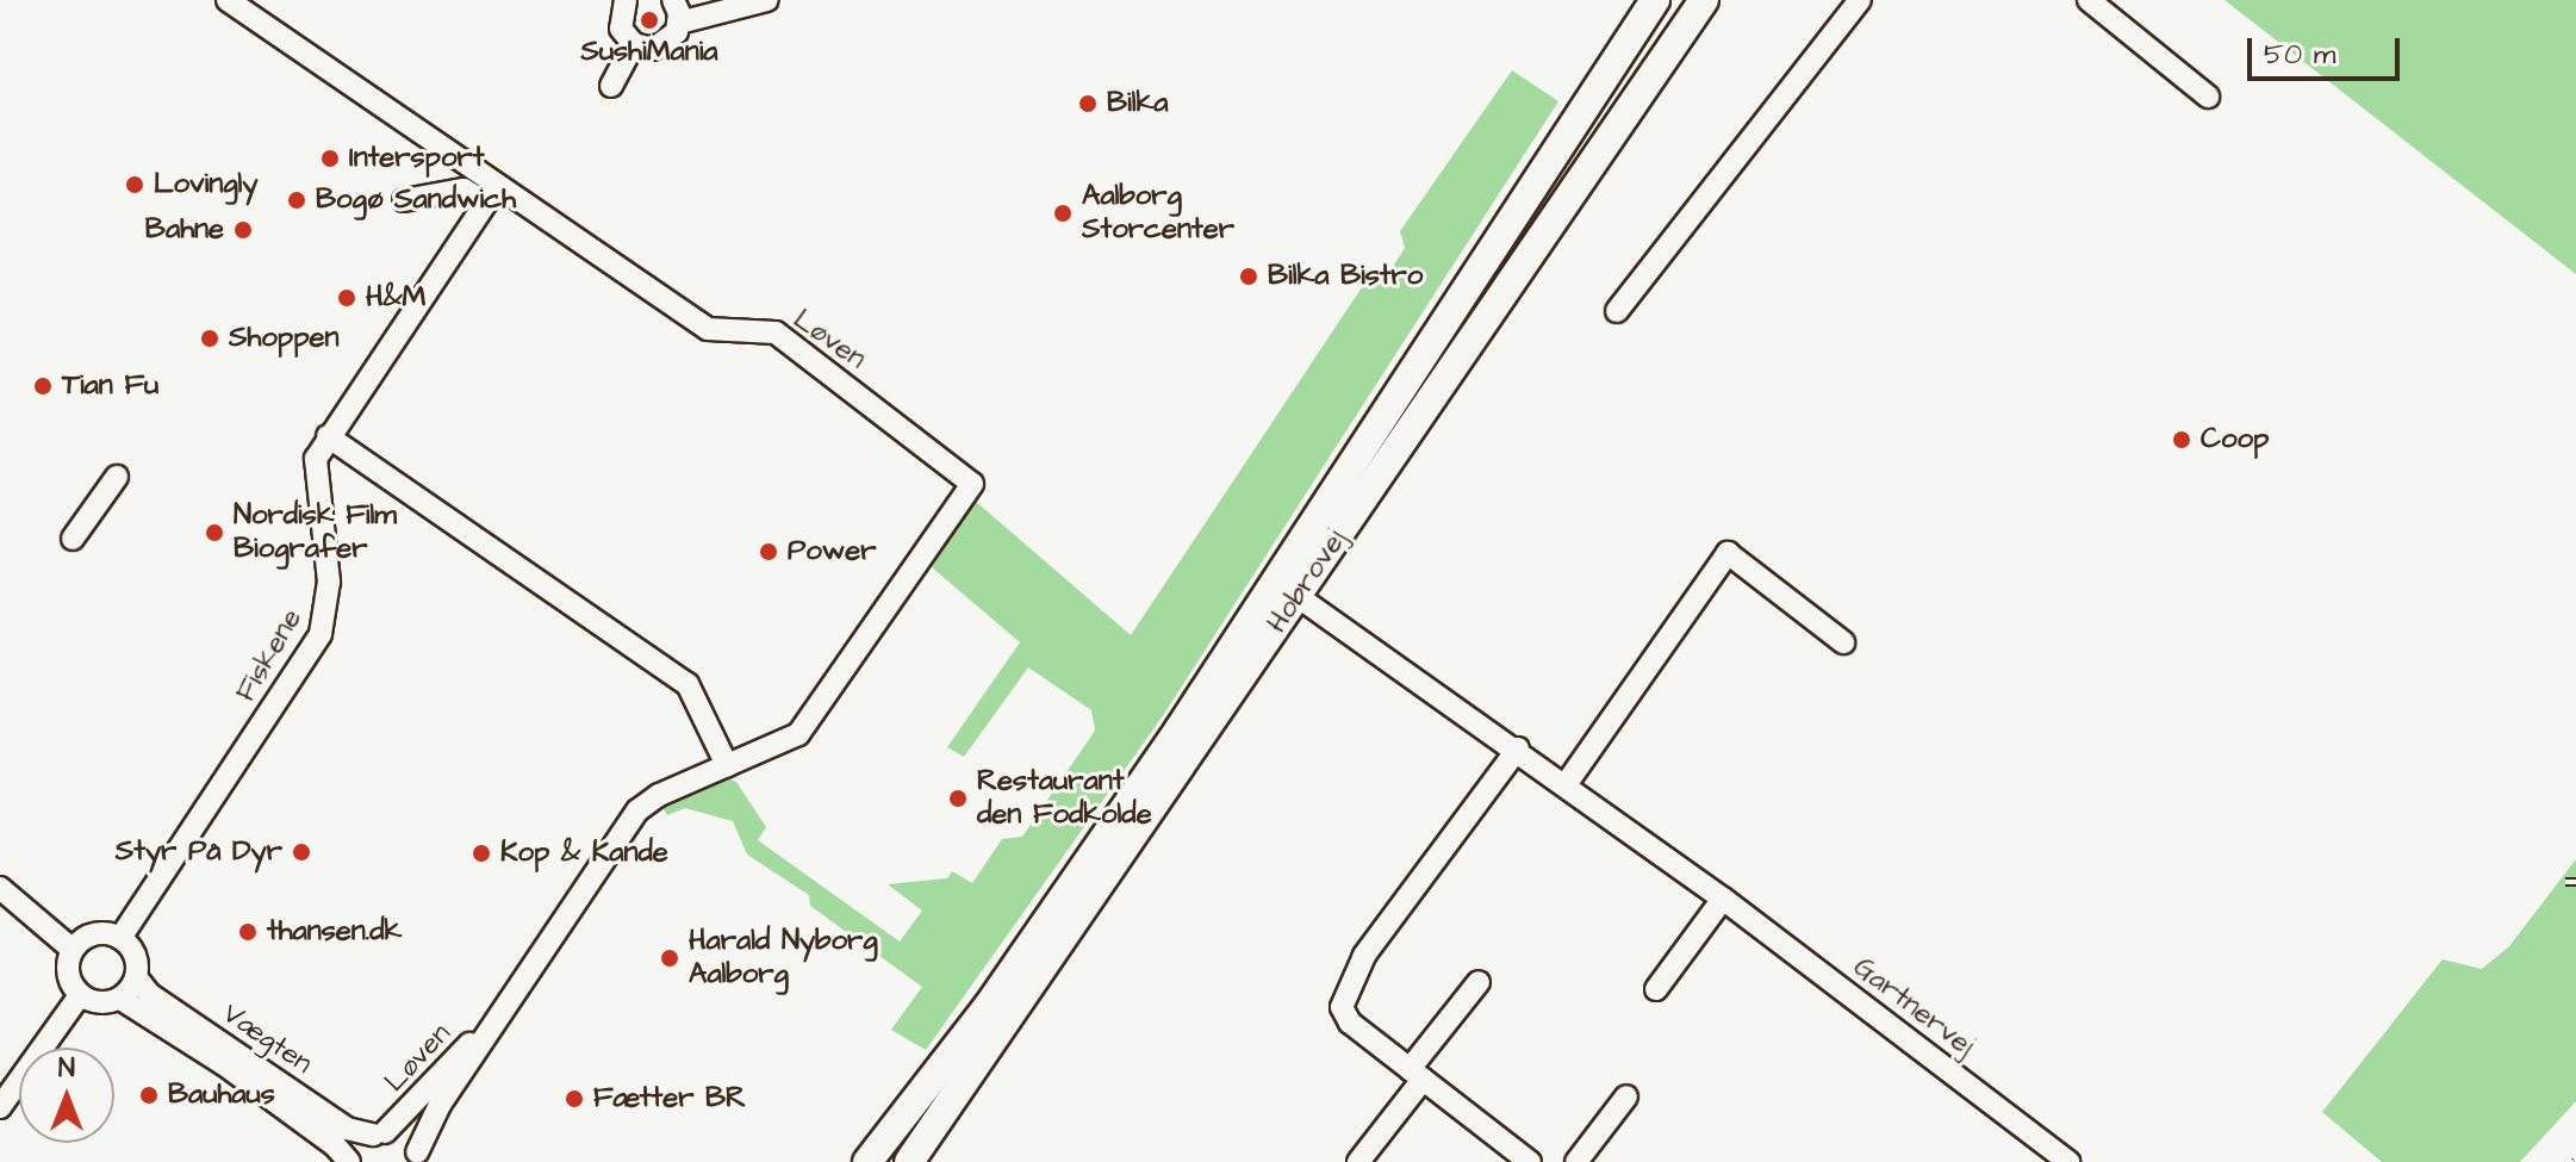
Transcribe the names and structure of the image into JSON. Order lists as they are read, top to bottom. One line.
{"streets":{"main road":["Hobrovej"],"street":["Løven","Fiskene","Gartnervej","Vægten"]},"crossings":[["Løven","Fiskene"],["Løven","Vægten"],["Hobrovej","Gartnervej"],["Fiskene","Vægten"]],"places":["SushiMania","Bilka","Intersport","Lovingly","Bogø Sandwich","Aalborg Storcenter","Bahne","Bilka Bistro","H&M","Shoppen","Tian Fu","Coop","Nordisk Film Biografer","Power","Restaurant den Fodkolde","Styr På Dyr","Kop & Kande","thansen.dk","Harald Nyborg Aalborg","Bauhaus","Fætter BR"],"scale_bar":"50 m","north":"top"}
